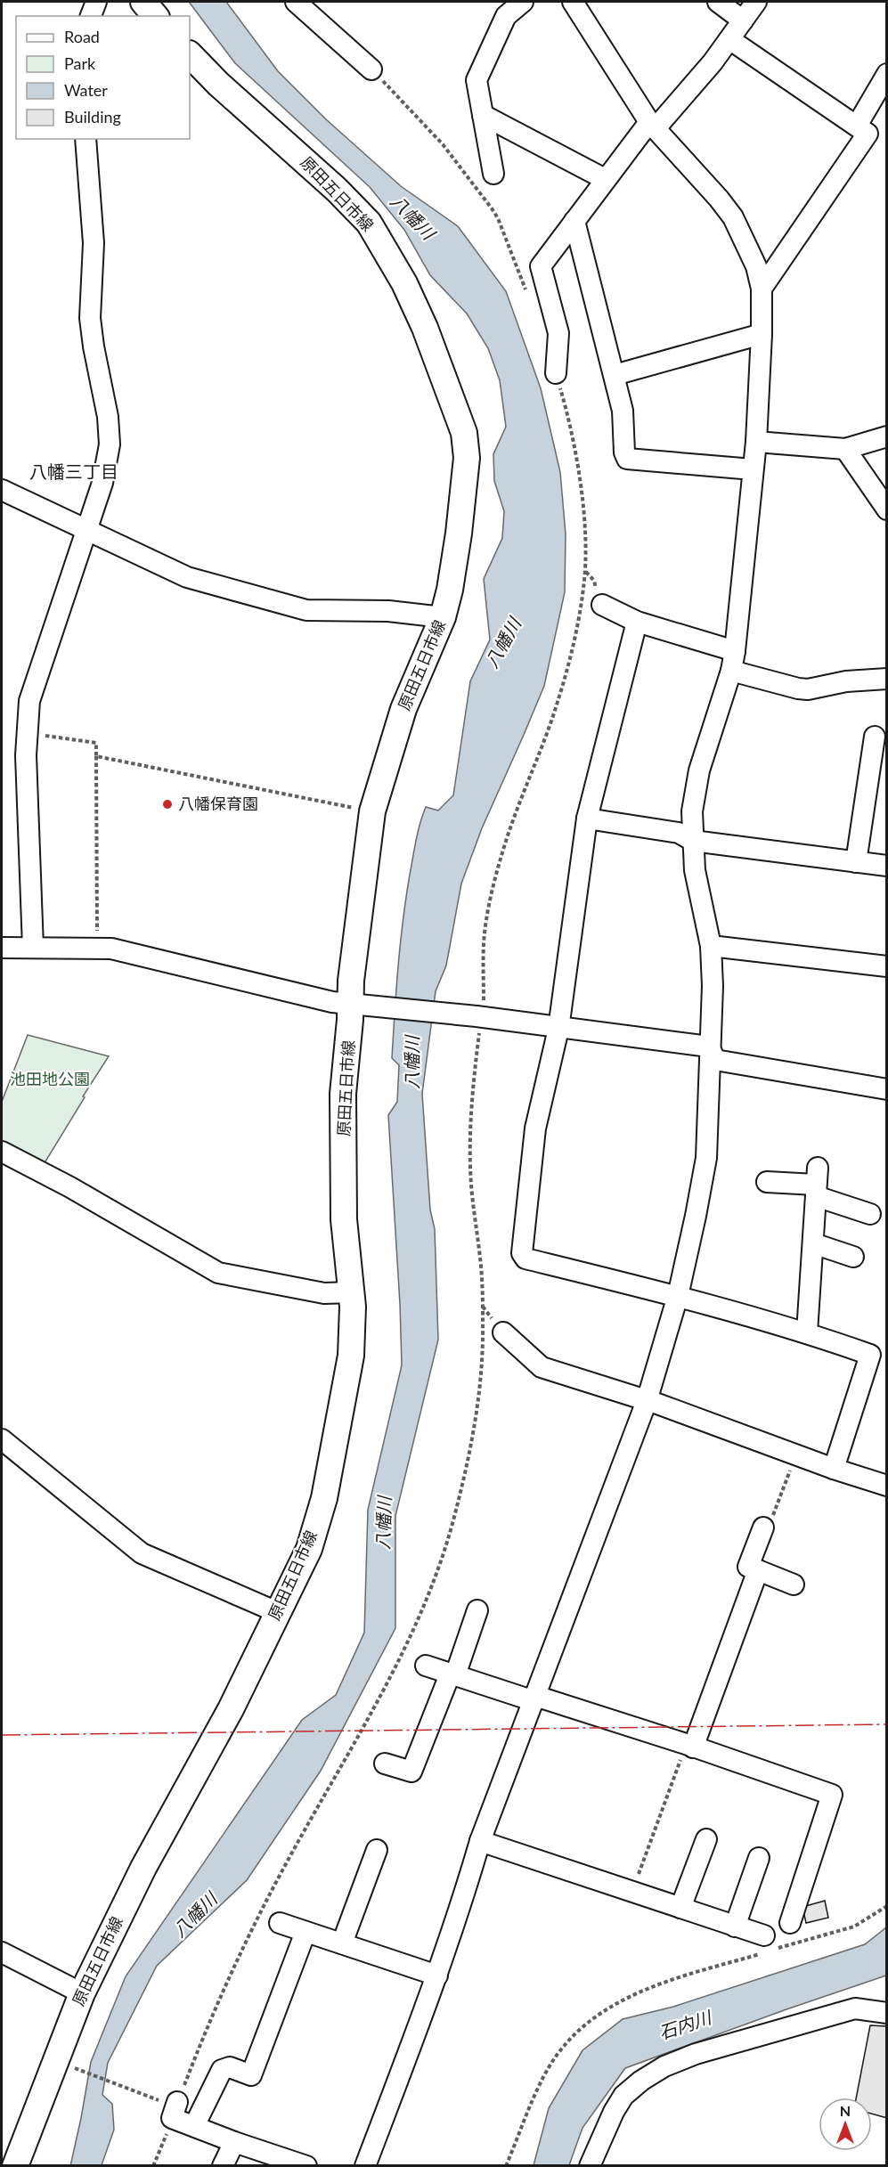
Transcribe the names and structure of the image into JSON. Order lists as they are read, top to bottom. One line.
{"streets":{"main road":["原田五日市線"]},"districts":["八幡三丁目"],"water":["八幡川","石内川"],"parks":["池田地公園"],"places":["八幡保育園"],"legend":["Road","Park","Water","Building"],"north":"top"}
